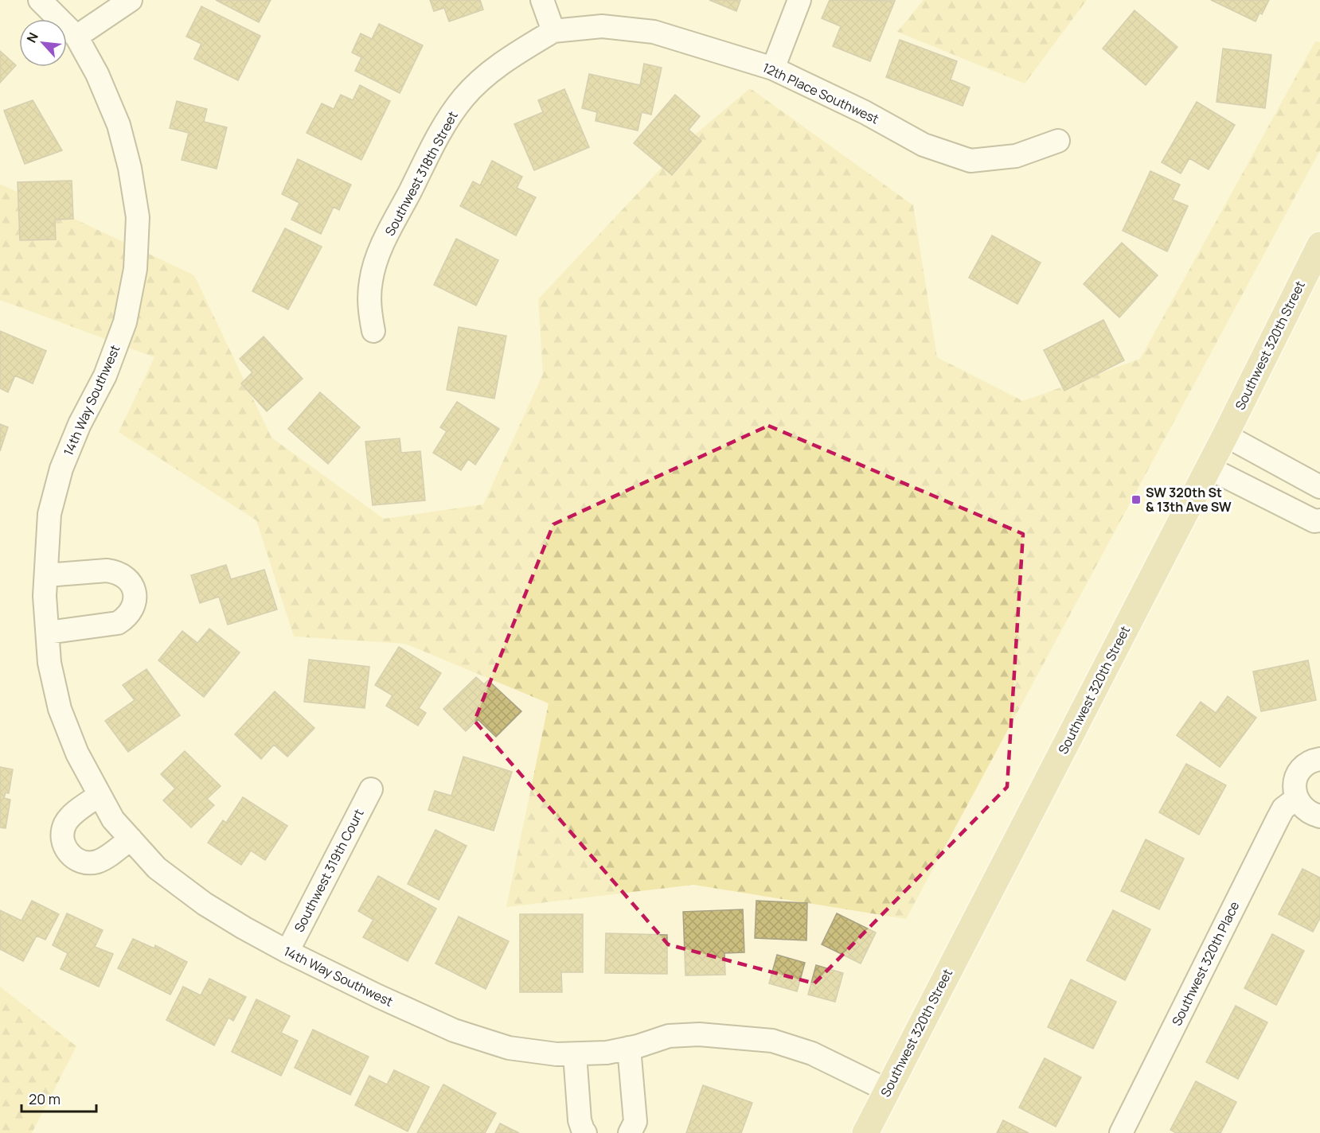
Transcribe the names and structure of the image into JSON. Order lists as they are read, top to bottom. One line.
{"streets":{"main road":["Southwest 320th Street"],"street":["12th Place Southwest","Southwest 318th Street","14th Way Southwest","Southwest 319th Court","Southwest 320th Place"]},"crossings":[["12th Place Southwest","Southwest 318th Street"],["Southwest 320th Street","14th Way Southwest"],["14th Way Southwest","Southwest 319th Court"]],"places":{"transit":["SW 320th St & 13th Ave SW"]},"scale_bar":"20 m","north":"top left"}
